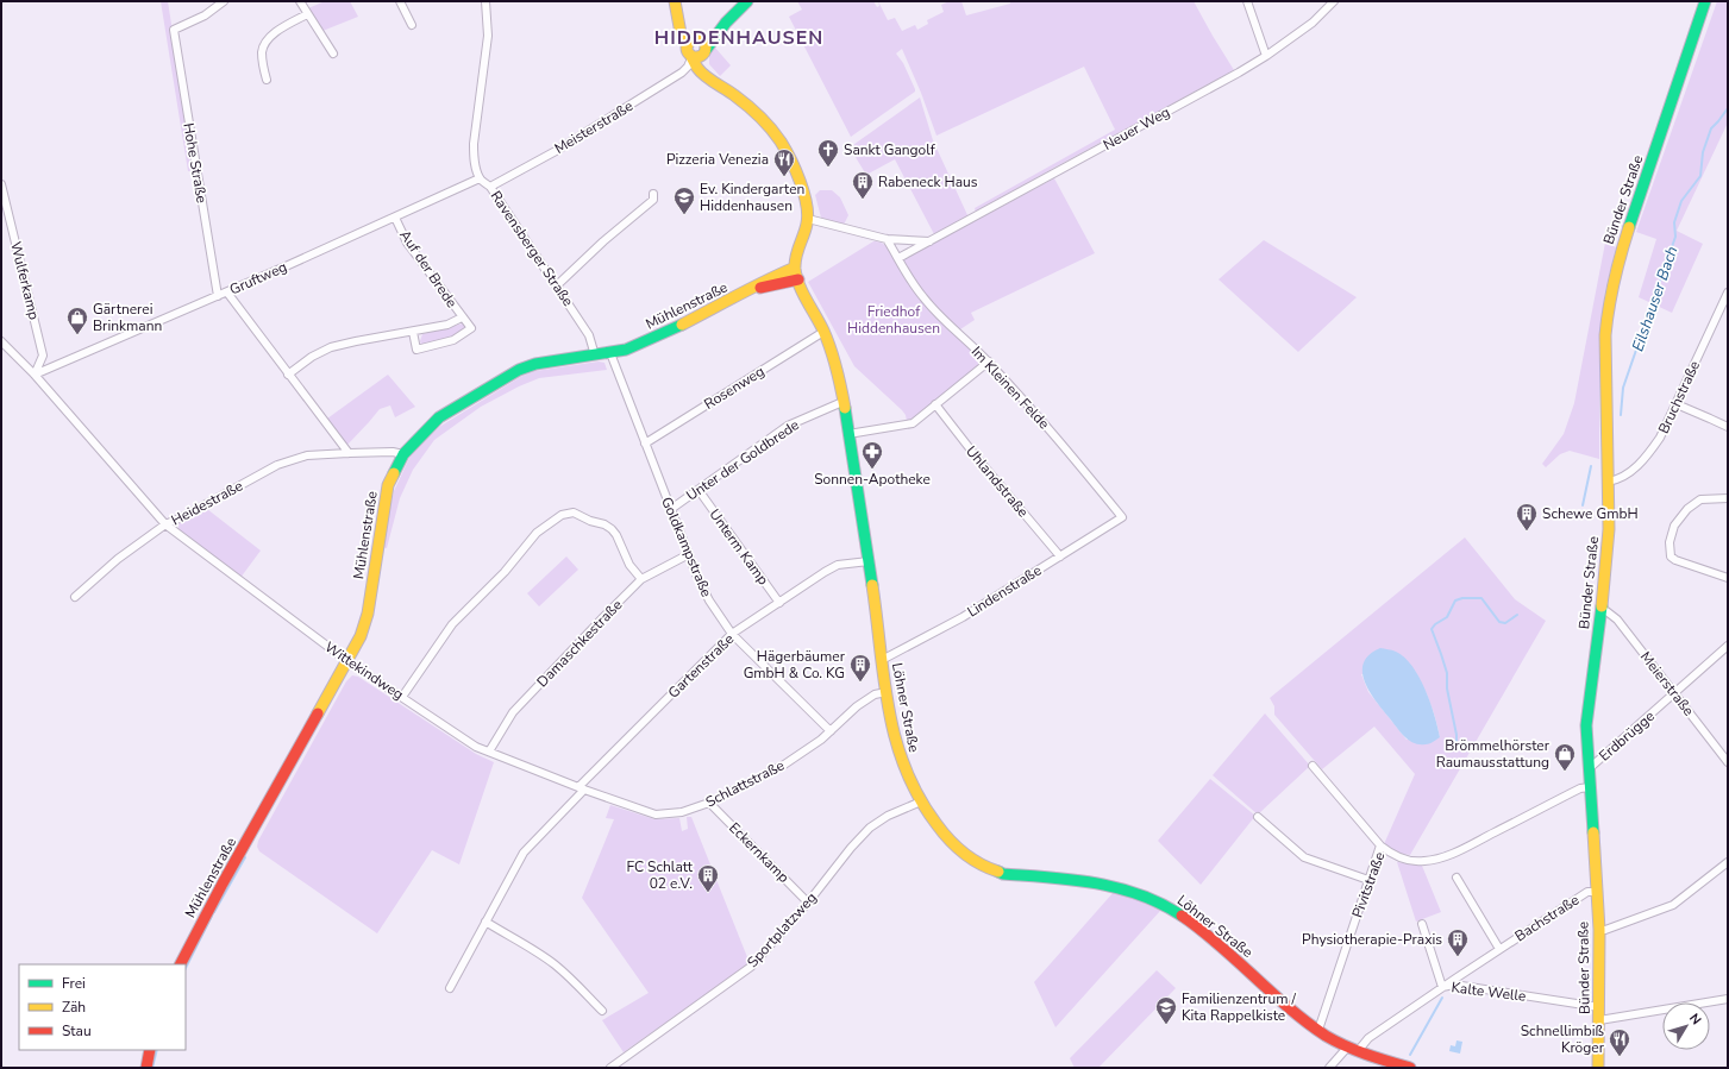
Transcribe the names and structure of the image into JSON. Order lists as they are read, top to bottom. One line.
{"streets":{"main road":["Bünder Straße","Mühlenstraße","Löhner Straße"],"street":["Meisterstraße","Neuer Weg","Hohe Straße","Ravensberger Straße","Auf der Brede","Gruftweg","Wulferkamp","Rosenweg","Im Kleinen Felde","Bruchstraße","Unter der Goldbrede","Uhlandstraße","Heidestraße","Goldkampstraße","Unterm Kamp","Lindenstraße","Damaschkestraße","Gartenstraße","Wittekindweg","Meierstraße","Erdbrügge","Schlattstraße","Eckernkamp","Pivitstraße","Bachstraße","Sportplatzweg","Kalte Welle"]},"crossings":[["Meisterstraße","Ravensberger Straße"],["Neuer Weg","Im Kleinen Felde"],["Hohe Straße","Gruftweg"],["Bünder Straße","Bruchstraße"],["Bünder Straße","Meierstraße"],["Bünder Straße","Erdbrügge"],["Bünder Straße","Pivitstraße"],["Bünder Straße","Bachstraße"],["Bünder Straße","Kalte Welle"],["Ravensberger Straße","Gruftweg"],["Ravensberger Straße","Mühlenstraße"],["Auf der Brede","Gruftweg"],["Gruftweg","Wulferkamp"],["Gruftweg","Heidestraße"],["Wulferkamp","Heidestraße"],["Mühlenstraße","Heidestraße"],["Mühlenstraße","Goldkampstraße"],["Mühlenstraße","Wittekindweg"],["Mühlenstraße","Löhner Straße"],["Rosenweg","Goldkampstraße"],["Rosenweg","Löhner Straße"],["Im Kleinen Felde","Lindenstraße"],["Unter der Goldbrede","Goldkampstraße"],["Unter der Goldbrede","Unterm Kamp"],["Unter der Goldbrede","Löhner Straße"],["Uhlandstraße","Lindenstraße"],["Heidestraße","Wittekindweg"],["Goldkampstraße","Damaschkestraße"],["Goldkampstraße","Gartenstraße"],["Goldkampstraße","Schlattstraße"],["Unterm Kamp","Gartenstraße"],["Lindenstraße","Löhner Straße"],["Damaschkestraße","Wittekindweg"],["Gartenstraße","Wittekindweg"],["Gartenstraße","Löhner Straße"],["Gartenstraße","Schlattstraße"],["Wittekindweg","Schlattstraße"],["Meierstraße","Erdbrügge"],["Löhner Straße","Schlattstraße"],["Löhner Straße","Pivitstraße"],["Löhner Straße","Bachstraße"],["Löhner Straße","Sportplatzweg"],["Schlattstraße","Eckernkamp"],["Eckernkamp","Sportplatzweg"],["Bachstraße","Kalte Welle"]],"districts":["HIDDENHAUSEN"],"water":["Eilshauser Bach"],"parks":["Friedhof Hiddenhausen"],"places":{"church":["Sankt Gangolf"],"restaurant":["Pizzeria Venezia","Schnellimbiß Kröger"],"building":["Rabeneck Haus","Schewe GmbH","Hägerbäumer GmbH & Co. KG","FC Schlatt 02 e.V.","Physiotherapie-Praxis"],"school or university":["Ev. Kindergarten Hiddenhausen","Familienzentrum / Kita Rappelkiste"],"shop":["Gärtnerei Brinkmann","Brömmelhörster Raumausstattung"],"pharmacy":["Sonnen-Apotheke"]},"legend":["Frei","Zäh","Stau"],"north":"top right"}
